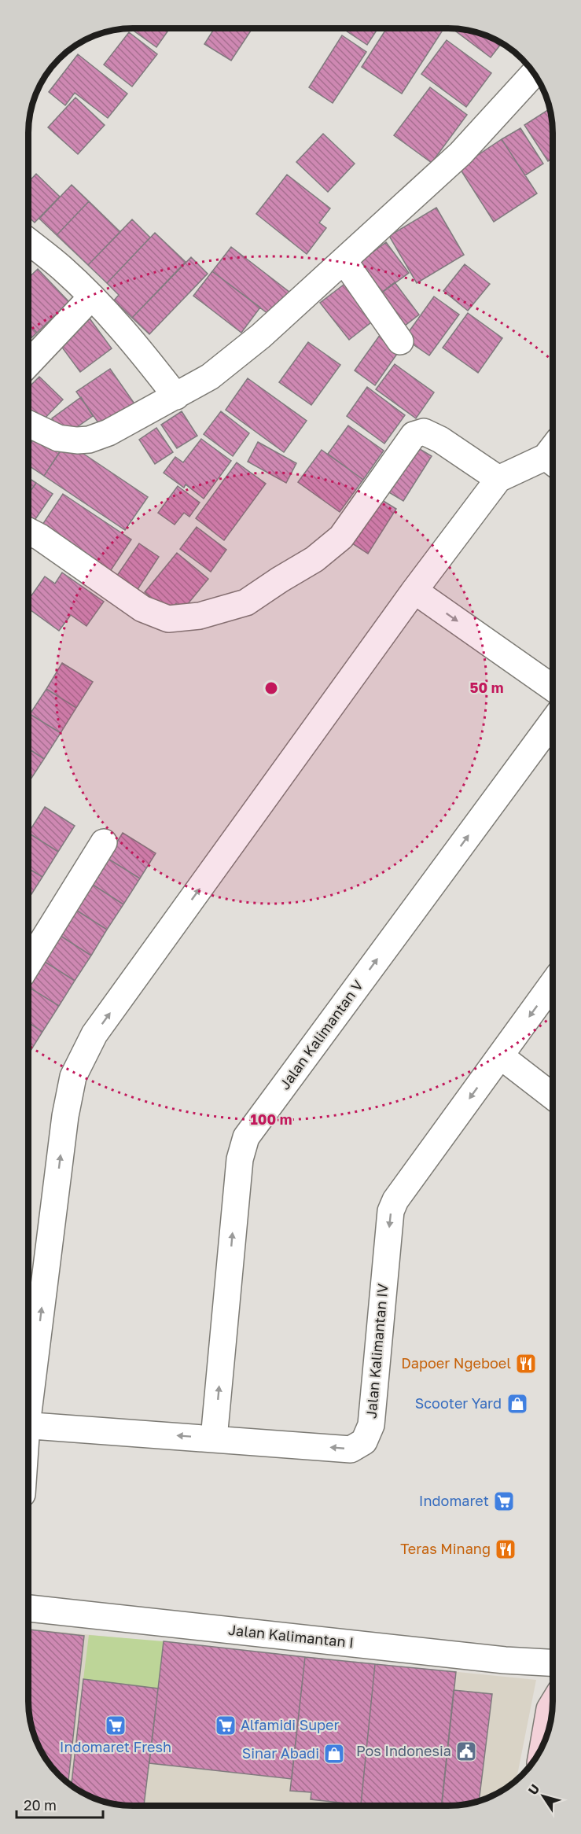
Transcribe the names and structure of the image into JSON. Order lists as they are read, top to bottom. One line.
{"streets":{"street":["Jalan Kalimantan V","Jalan Kalimantan IV","Jalan Kalimantan I"]},"crossings":[["Jalan Kalimantan V","Jalan Kalimantan IV"]],"one_way":["Jalan Kalimantan IV"],"places":{"restaurant":["Dapoer Ngeboel","Teras Minang"],"shop":["Scooter Yard","Sinar Abadi"],"supermarket":["Indomaret","Indomaret Fresh","Alfamidi Super"],"public building":["Pos Indonesia"]},"scale_bar":"20 m","north":"top left","rings":["50 m","100 m"]}
